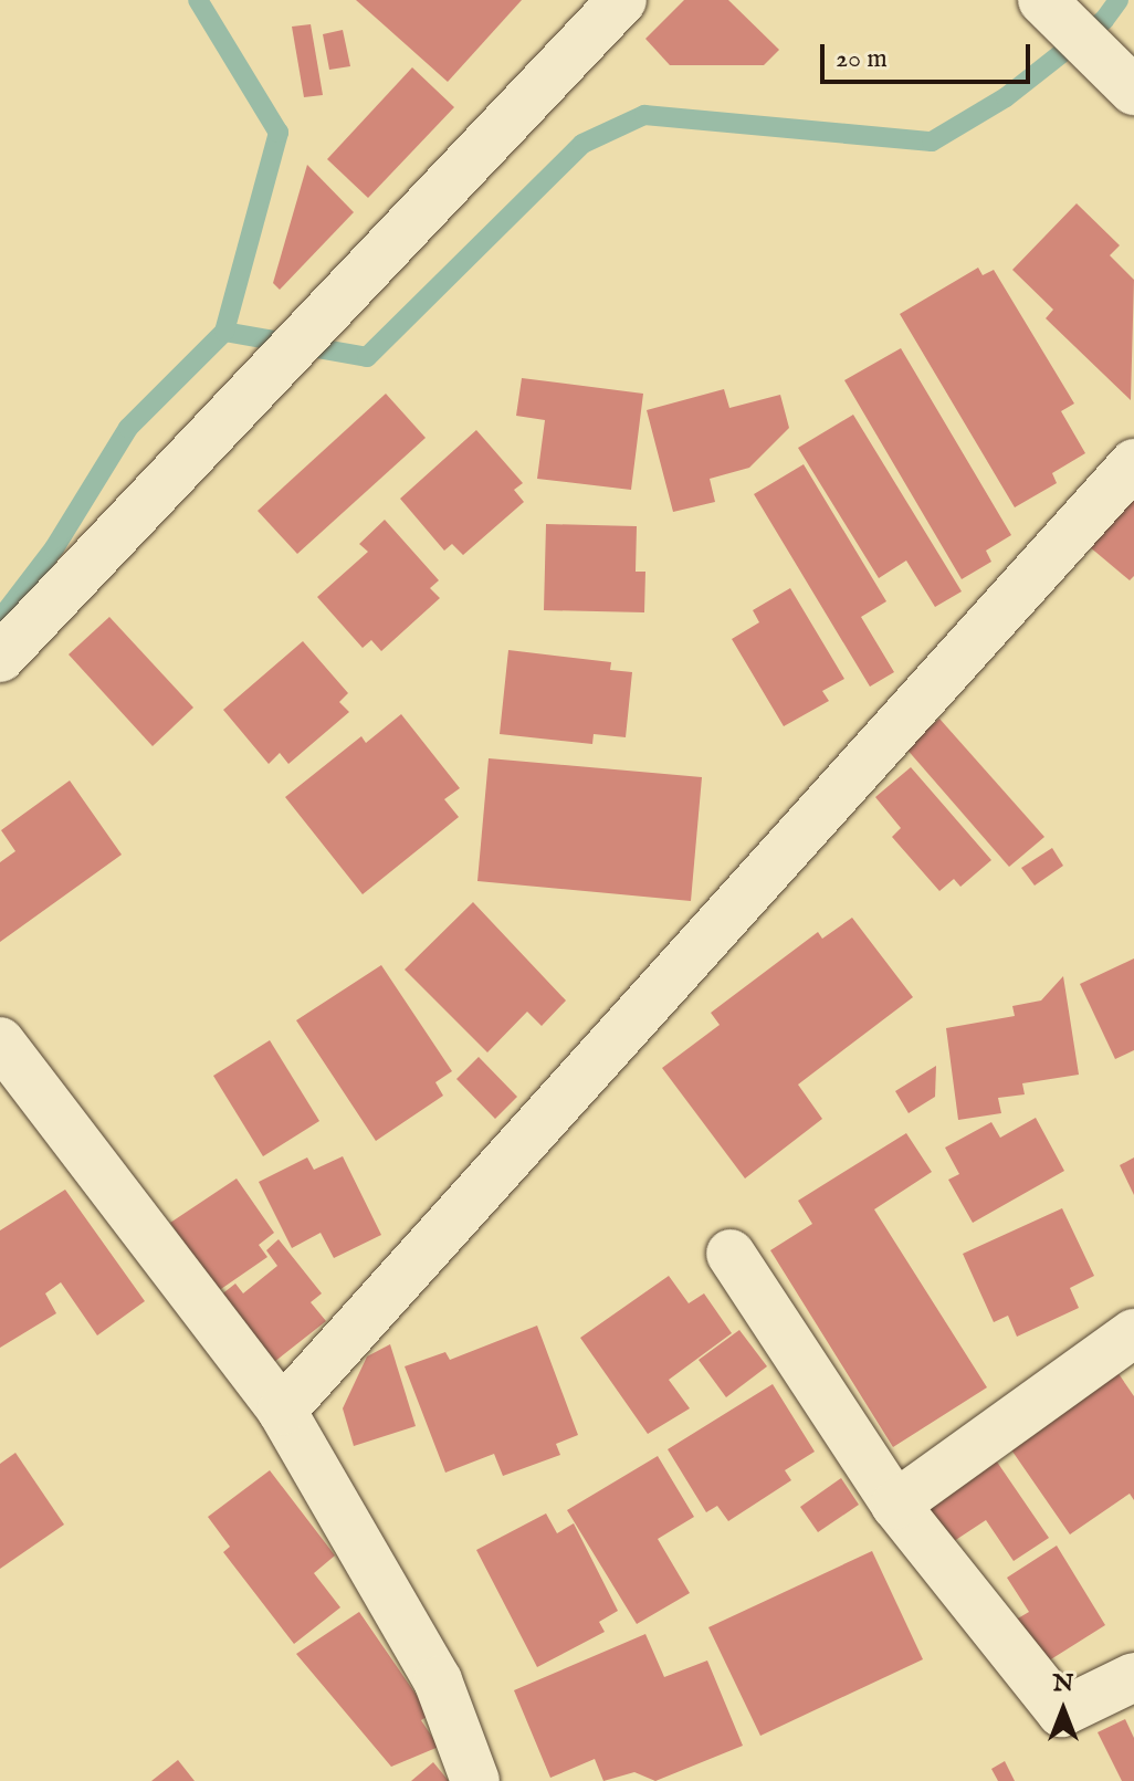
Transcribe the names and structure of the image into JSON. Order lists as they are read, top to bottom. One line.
{"scale_bar":"20 m","north":"top"}
